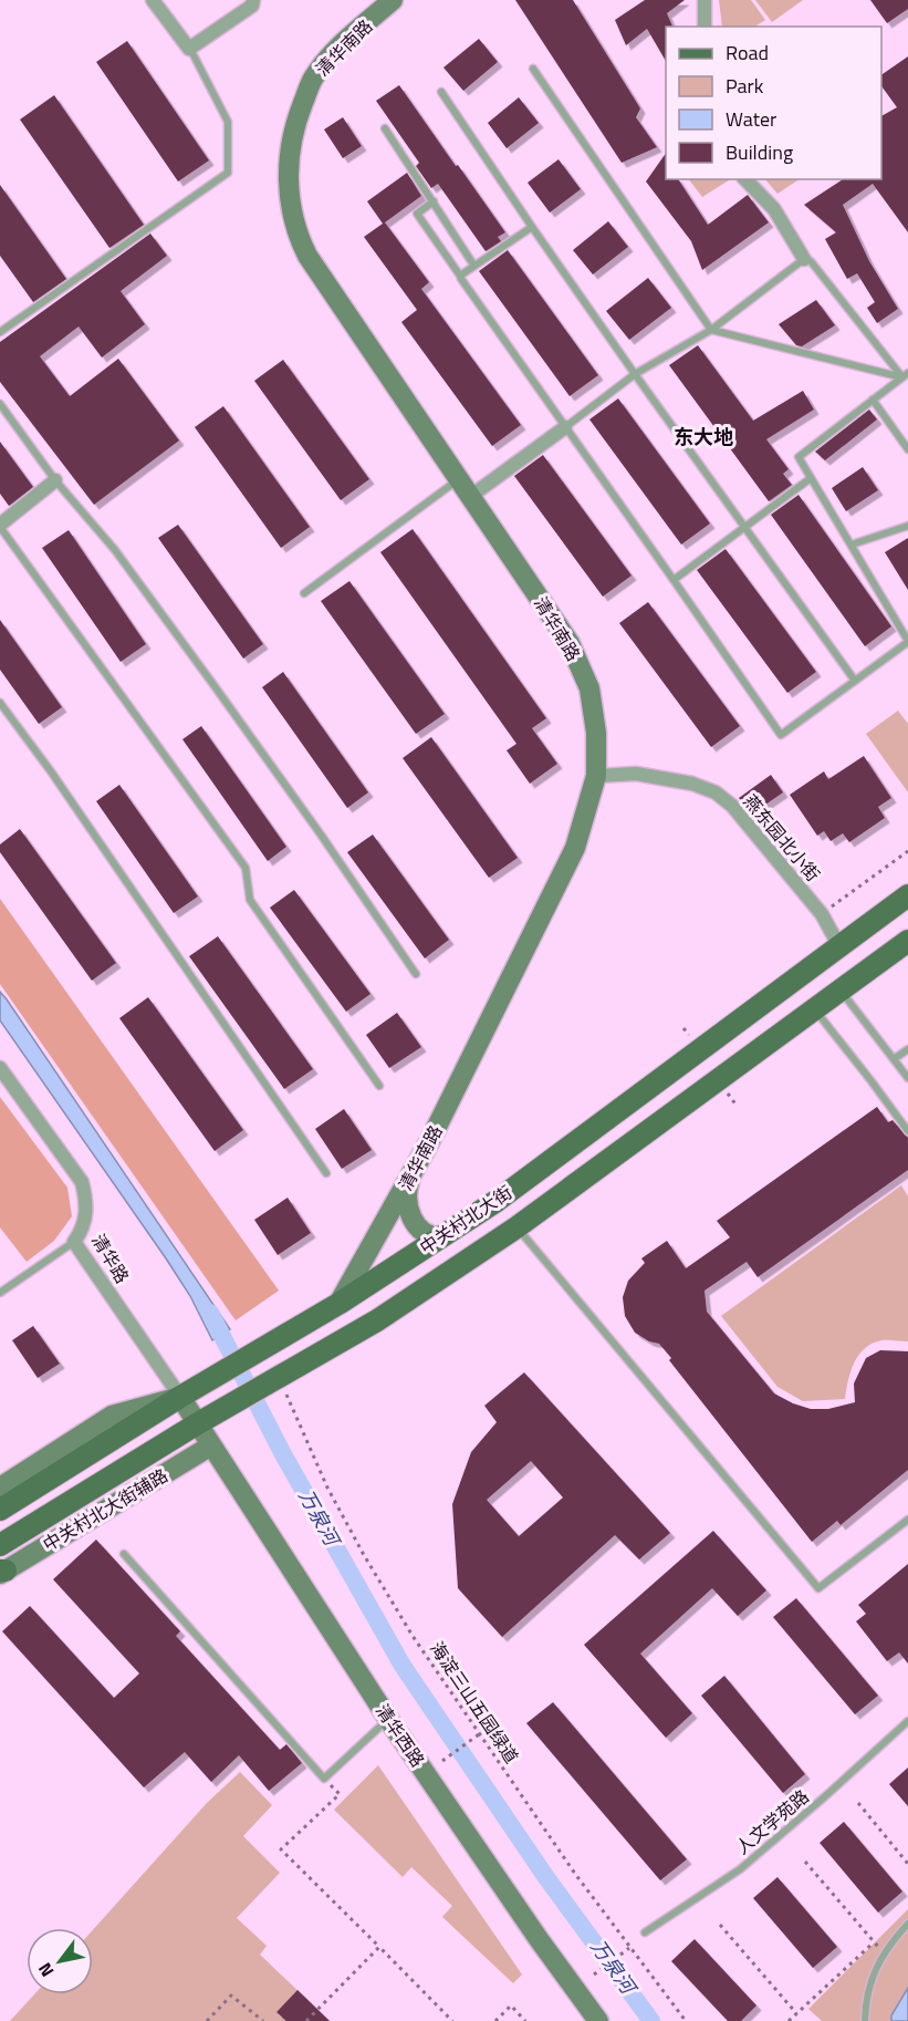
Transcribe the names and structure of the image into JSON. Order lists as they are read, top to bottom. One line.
{"streets":{"main road":["中关村北大街"],"street":["清华南路","燕东园北小街","清华路","中关村北大街辅路","清华西路"],"lane":["人文学苑路"],"path":["海淀三山五园绿道"]},"crossings":[["清华南路","燕东园北小街"],["清华南路","中关村北大街"],["燕东园北小街","中关村北大街"],["中关村北大街","清华路"],["中关村北大街","海淀三山五园绿道"],["中关村北大街","清华西路"],["清华路","清华西路"],["中关村北大街辅路","清华西路"]],"districts":["东大地"],"water":["万泉河"],"legend":["Road","Park","Water","Building"],"north":"bottom left"}
